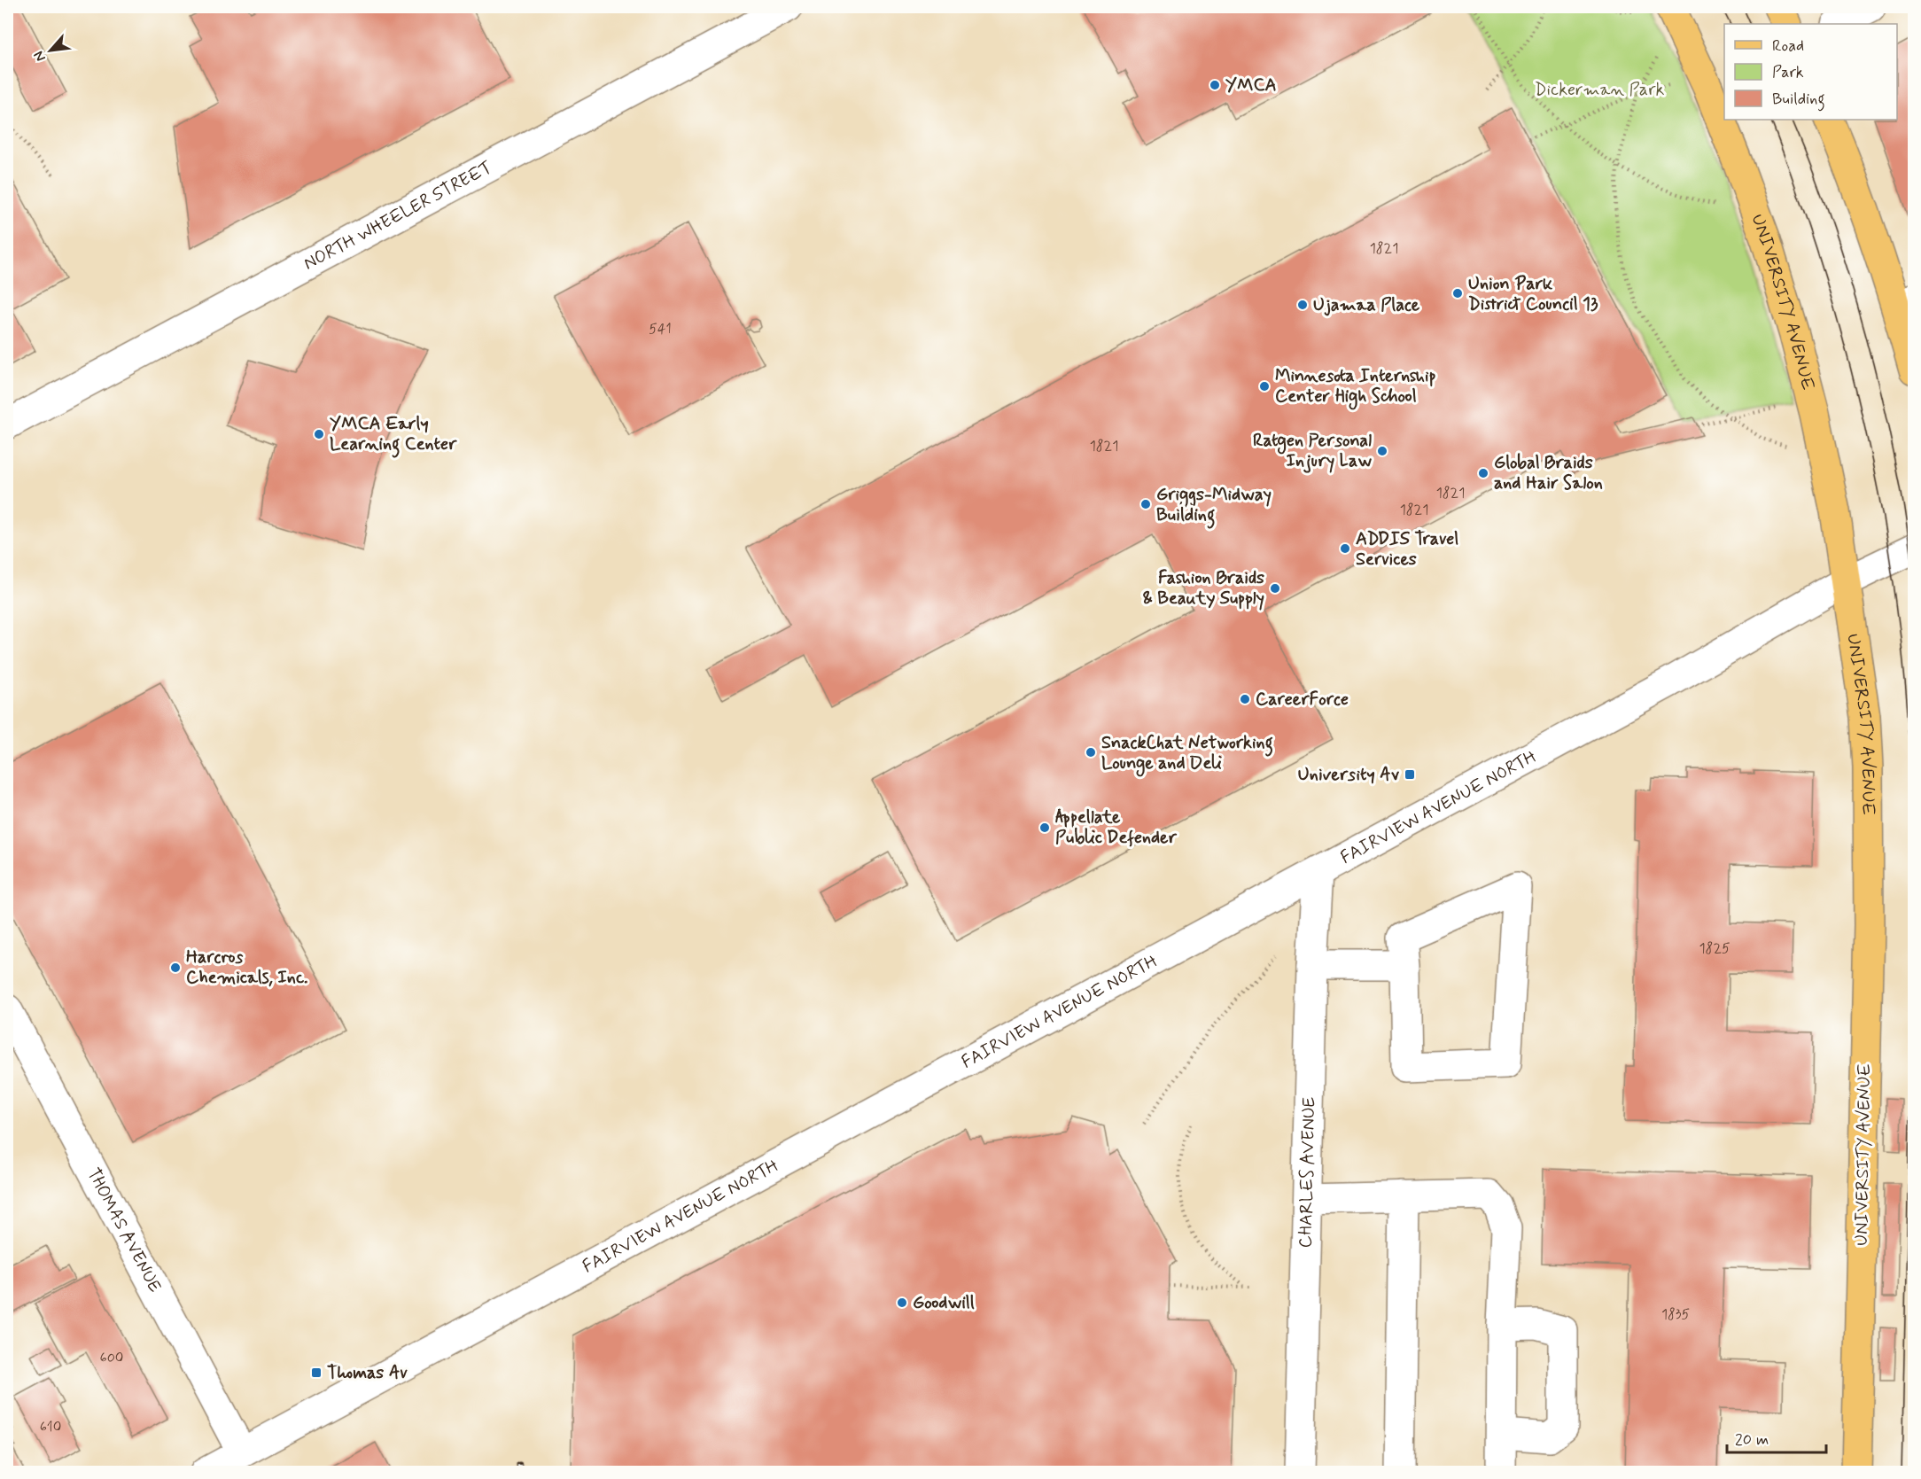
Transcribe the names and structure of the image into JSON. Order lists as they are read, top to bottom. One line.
{"streets":{"main road":["UNIVERSITY AVENUE"],"street":["NORTH WHEELER STREET","FAIRVIEW AVENUE NORTH","CHARLES AVENUE","THOMAS AVENUE"]},"crossings":[["UNIVERSITY AVENUE","FAIRVIEW AVENUE NORTH"],["FAIRVIEW AVENUE NORTH","CHARLES AVENUE"],["FAIRVIEW AVENUE NORTH","THOMAS AVENUE"]],"parks":["Dickerman Park"],"places":{"other":["YMCA","Union Park District Council 13","Ujamaa Place","Minnesota Internship Center High School","YMCA Early Learning Center","Ratgen Personal Injury Law","Global Braids and Hair Salon","Griggs-Midway Building","ADDIS Travel Services","Fashion Braids & Beauty Supply","CareerForce","SnackChat Networking Lounge and Deli","Appellate Public Defender","Harcros Chemicals, Inc.","Goodwill"],"transit":["University Av","Thomas Av"]},"house_numbers":["1821","541","1821","1821","1821","1825","1835","600","610"],"legend":["Road","Park","Building"],"scale_bar":"20 m","north":"bottom left"}
